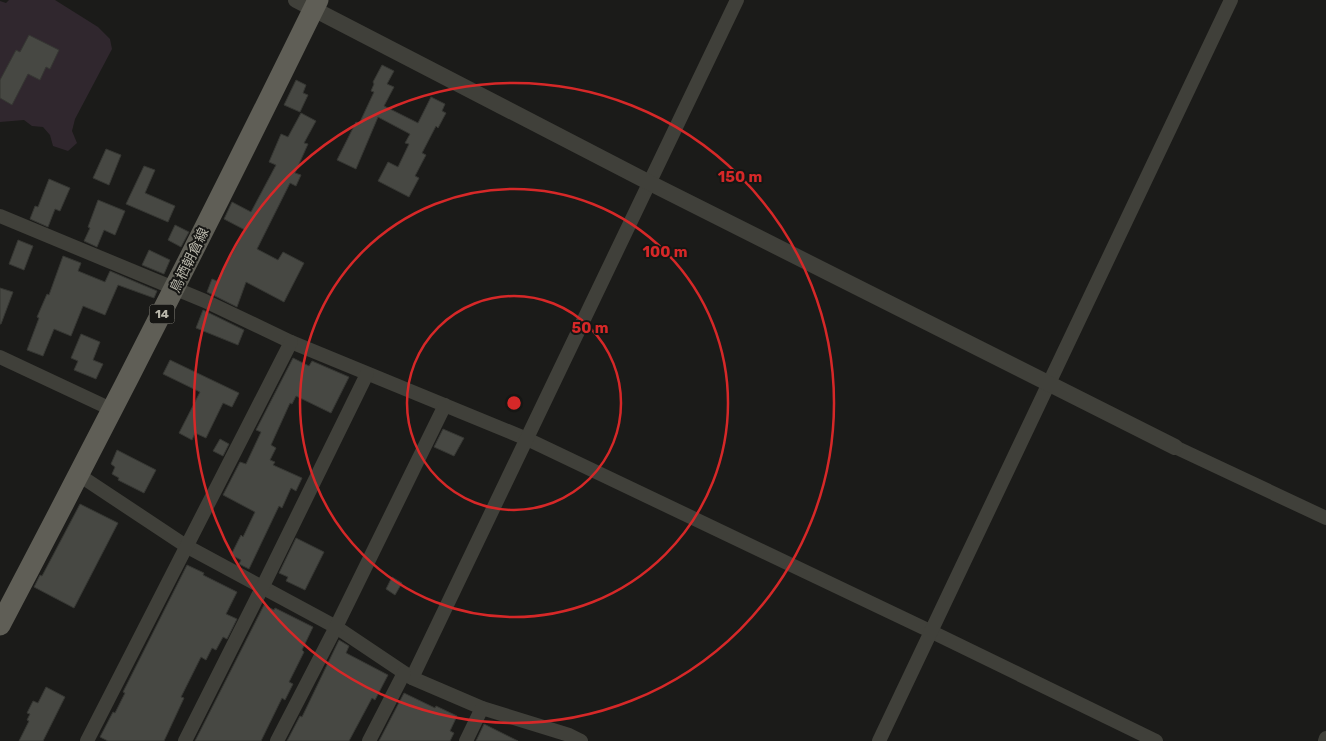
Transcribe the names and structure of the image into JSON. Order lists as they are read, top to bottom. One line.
{"streets":{"main road":["鳥栖朝倉線","14"]},"rings":["150 m","100 m","50 m"]}
